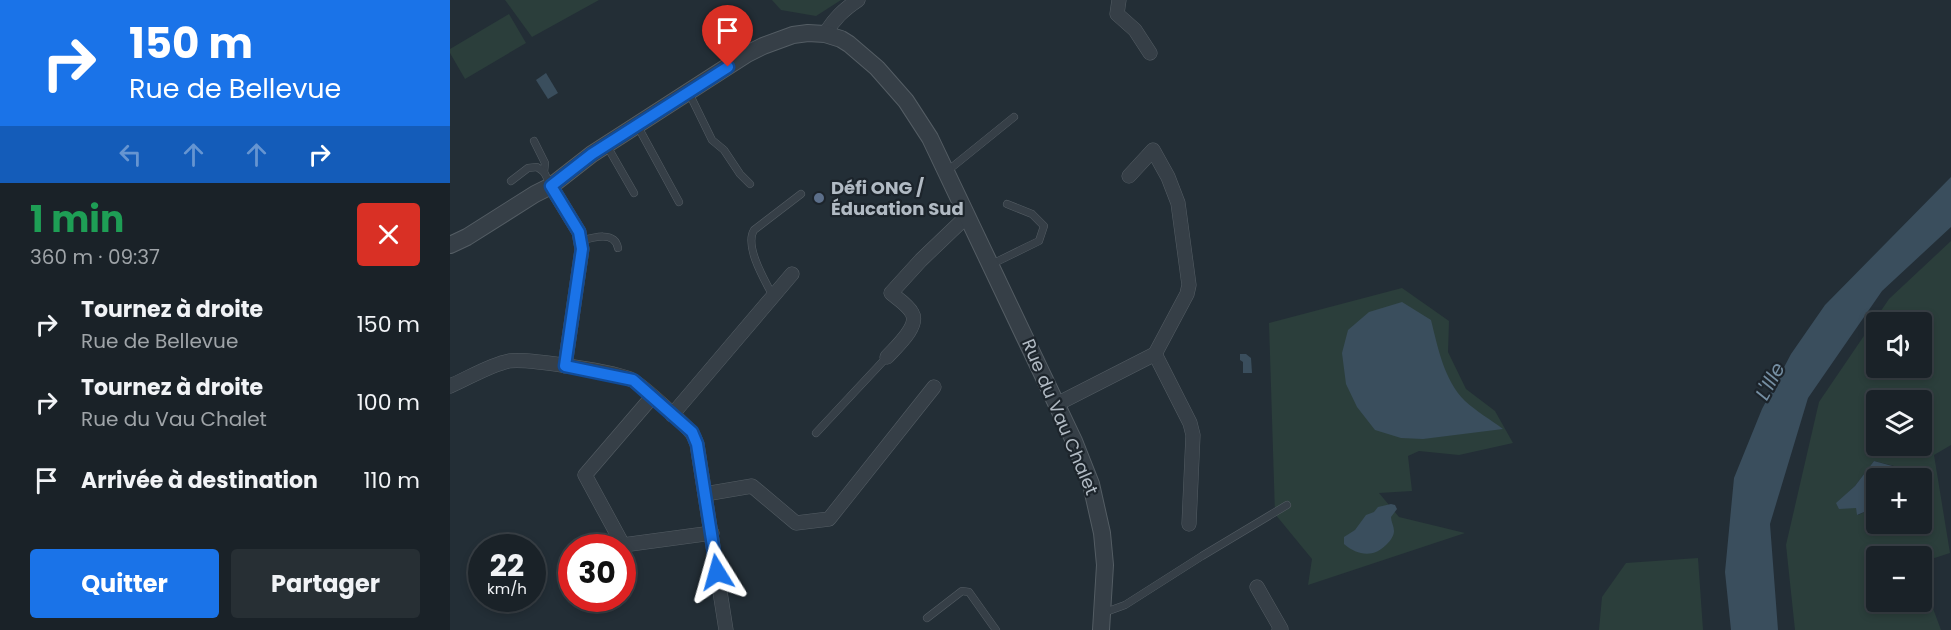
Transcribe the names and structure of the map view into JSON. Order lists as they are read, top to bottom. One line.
{"streets":{"street":["Rue du Vau Chalet"]},"water":["L'Ille"],"places":["Défi ONG / Éducation Sud"],"page":{"turn":["150 m","Rue de Bellevue"],"heading":["1 min","360 m · 09:37"],"list":[{"name":"Tournez à droite","note":"Rue de Bellevue","value":"150 m"},{"name":"Tournez à droite","note":"Rue du Vau Chalet","value":"100 m"},{"name":"Arrivée à destination","value":"110 m"}],"map_buttons":["+","−"],"speed":"22 km/h","limit":"30","buttons":["Quitter","Partager"]}}
